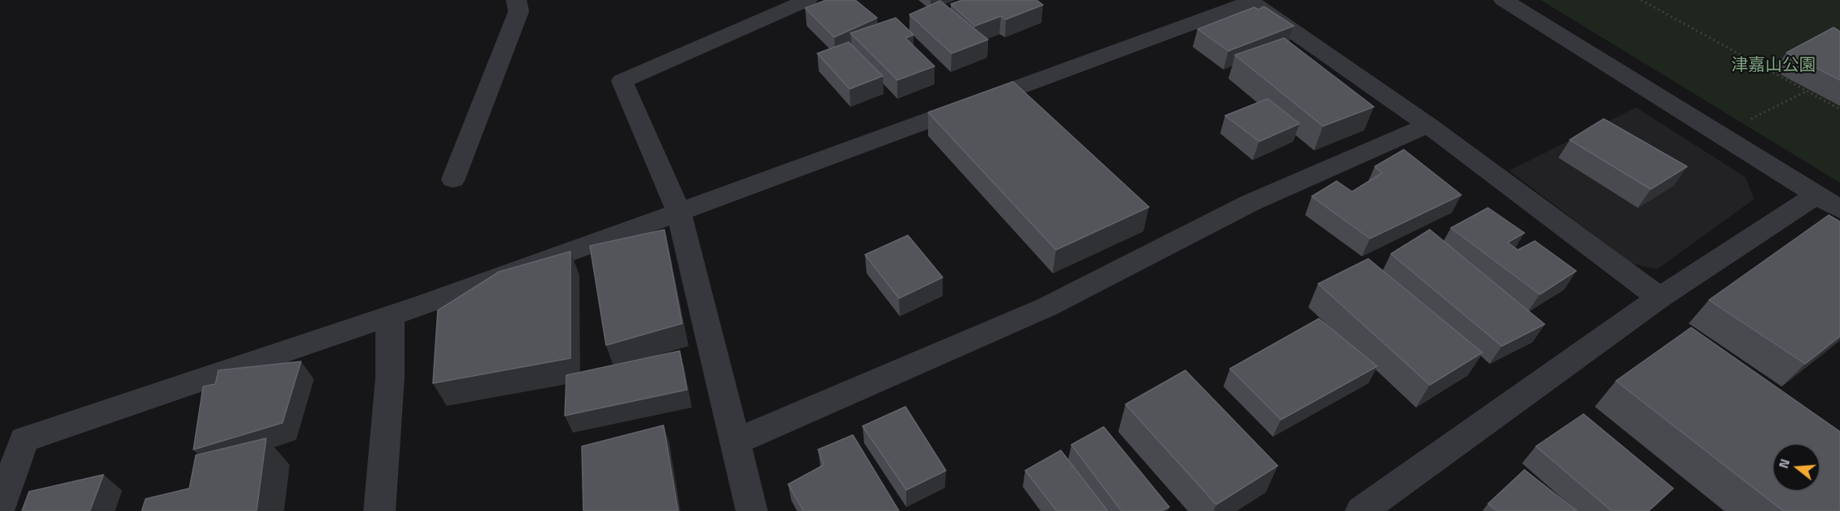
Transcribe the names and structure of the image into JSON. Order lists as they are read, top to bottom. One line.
{"parks":["津嘉山公園"],"north":"left"}
